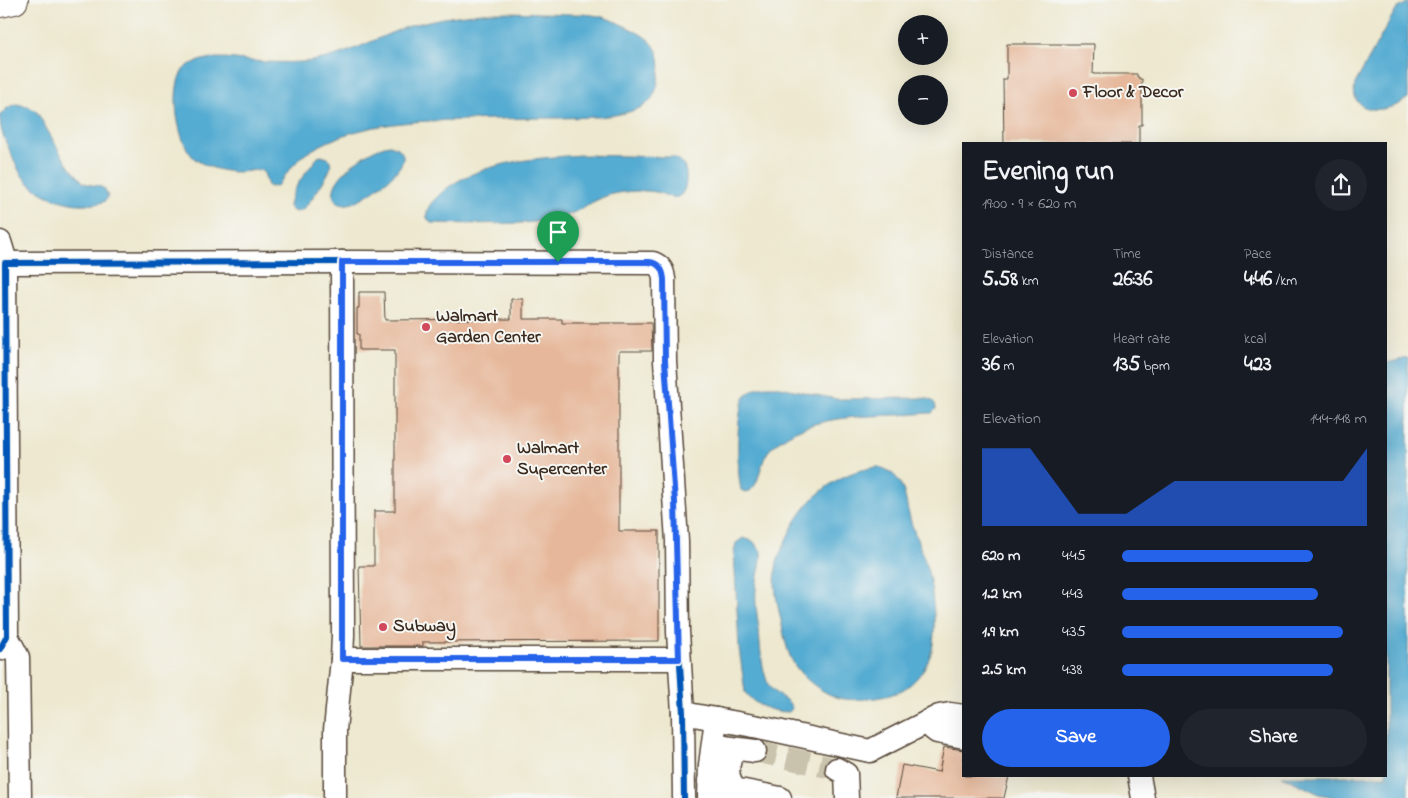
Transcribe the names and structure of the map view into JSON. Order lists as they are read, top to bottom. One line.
{"places":["Floor & Decor","Walmart Garden Center","Walmart Supercenter","Subway"],"page":{"map_buttons":["+","−"],"heading":["Evening run","19:00 · 9 × 620 m"],"stats":[["Distance","5.58 km"],["Time","26:36"],["Pace","4:46 /km"],["Elevation","36 m"],["Heart rate","135 bpm"],["kcal","423"]],"chart":["Elevation","144–148 m"],"list":[{"name":"620 m","note":"4:45"},{"name":"1.2 km","note":"4:43"},{"name":"1.9 km","note":"4:35"},{"name":"2.5 km","note":"4:38"}],"buttons":["Save","Share"]}}
